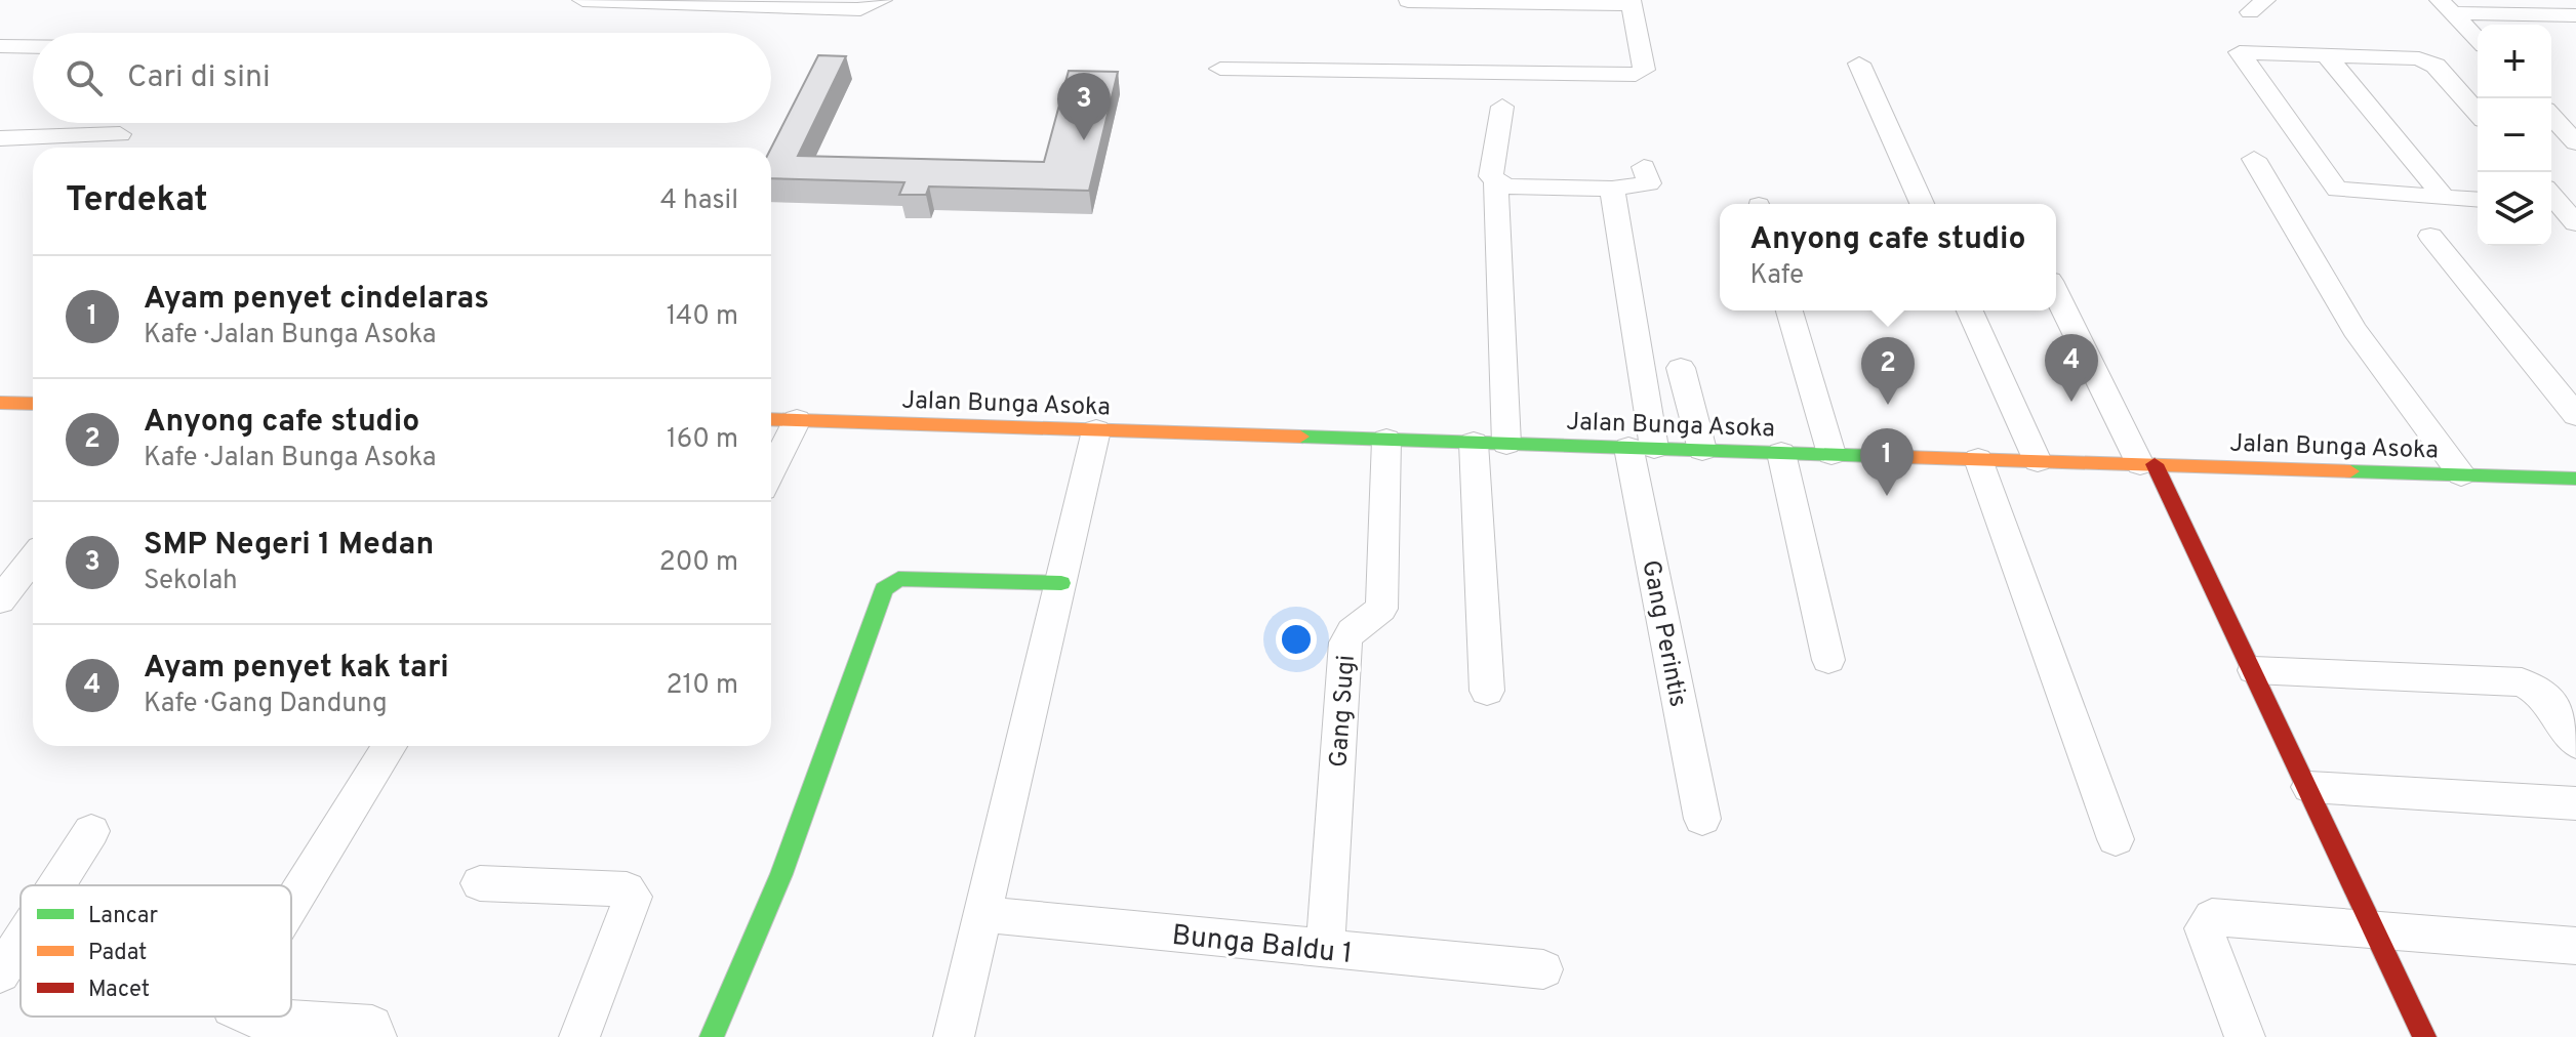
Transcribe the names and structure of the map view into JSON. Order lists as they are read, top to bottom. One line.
{"streets":{"street":["Jalan Bunga Asoka","Gang Perintis","Gang Sugi","Bunga Baldu 1"]},"crossings":[["Jalan Bunga Asoka","Gang Perintis"],["Jalan Bunga Asoka","Gang Sugi"],["Gang Sugi","Bunga Baldu 1"]],"legend":["Lancar","Padat","Macet"],"page":{"map_buttons":["+","−"],"search":"Cari di sini","pins":["3","4","2","1"],"heading":["Terdekat","4 hasil"],"popup":["Anyong cafe studio","Kafe"],"list":[{"mark":"1","name":"Ayam penyet cindelaras","note":"Kafe · Jalan Bunga Asoka","value":"140 m"},{"mark":"2","name":"Anyong cafe studio","note":"Kafe · Jalan Bunga Asoka","value":"160 m"},{"mark":"3","name":"SMP Negeri 1 Medan","note":"Sekolah","value":"200 m"},{"mark":"4","name":"Ayam penyet kak tari","note":"Kafe · Gang Dandung","value":"210 m"}]}}
